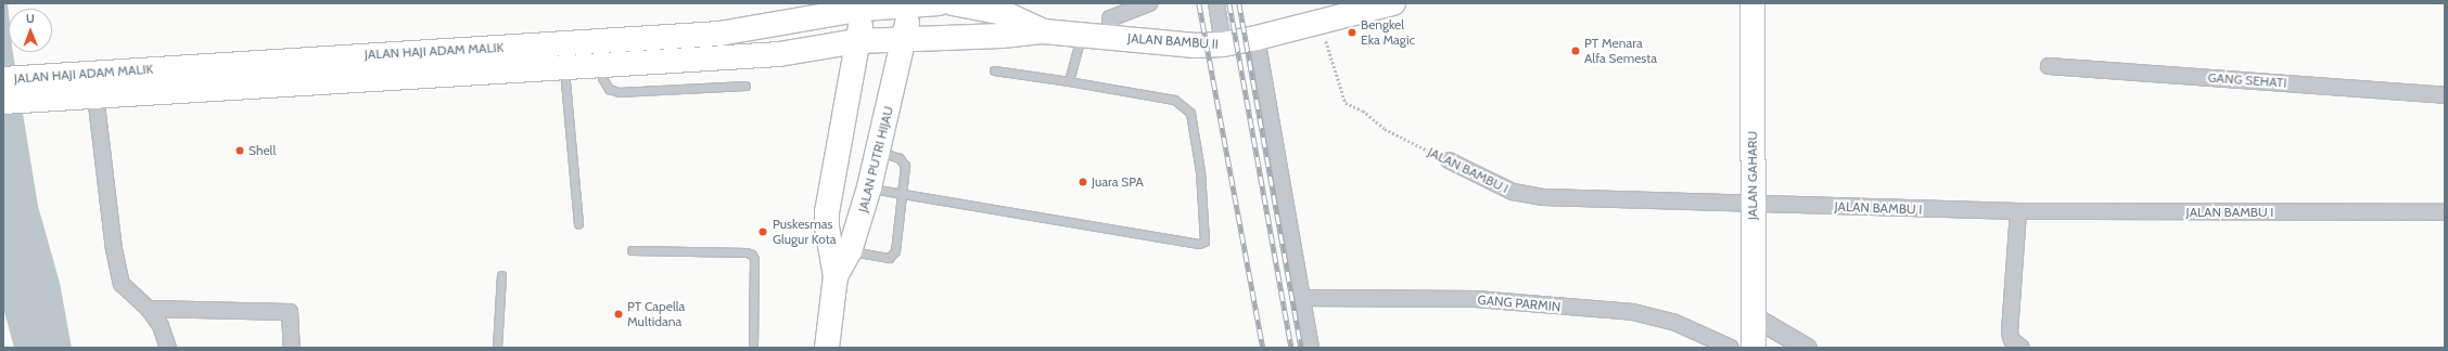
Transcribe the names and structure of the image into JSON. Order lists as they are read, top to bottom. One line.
{"streets":{"main road":["JALAN BAMBU II","JALAN HAJI ADAM MALIK","JALAN PUTRI HIJAU","JALAN GAHARU"],"street":["GANG SEHATI","JALAN BAMBU I","GANG PARMIN"]},"crossings":[["JALAN BAMBU II","JALAN BAMBU I"],["JALAN HAJI ADAM MALIK","JALAN PUTRI HIJAU"],["JALAN BAMBU I","JALAN GAHARU"]],"places":["Bengkel Eka Magic","PT Menara Alfa Semesta","Shell","Juara SPA","Puskesmas Glugur Kota","PT Capella Multidana"],"north":"top"}
